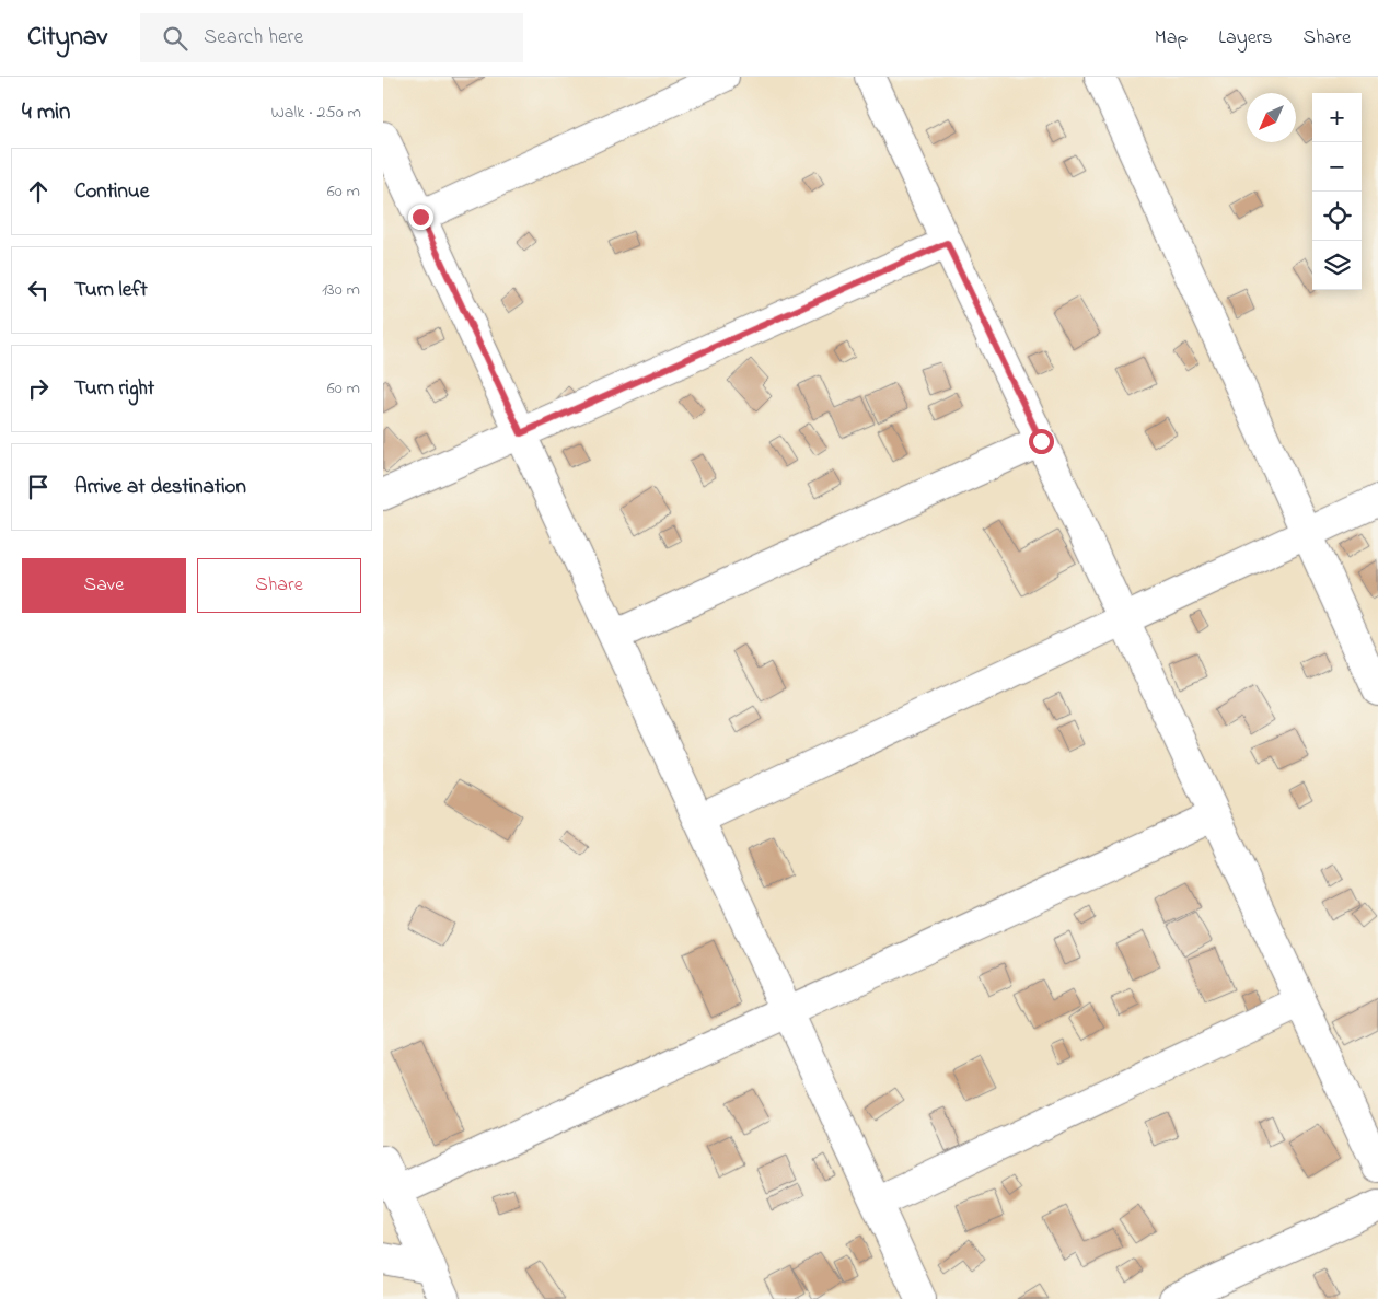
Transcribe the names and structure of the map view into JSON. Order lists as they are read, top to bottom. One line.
{"north":"bottom left","page":{"header":"Citynav","search":"Search here","nav":["Map","Layers","Share"],"heading":["4 min","Walk · 250 m"],"map_buttons":["+","−"],"list":[["Continue","60 m"],["Turn left","130 m"],["Turn right","60 m"],"Arrive at destination"],"buttons":["Save","Share"]}}
